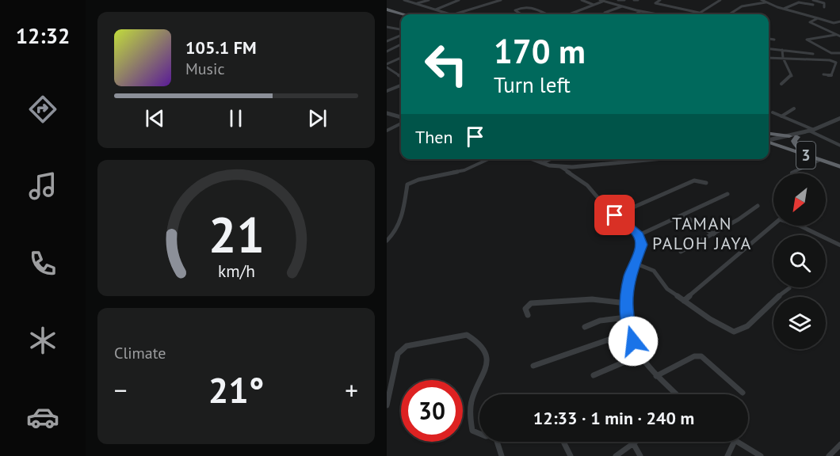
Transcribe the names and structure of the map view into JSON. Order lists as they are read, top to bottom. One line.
{"streets":{"highway":["3"]},"districts":["TAMAN PALOH JAYA"],"north":"bottom left","page":{"tabs":"12:32","turn":["170 m","Turn left"],"song":["105.1 FM","Music"],"then":"Then","tile":"Climate","heat":["−","21°","+"],"limit":"30","trip":"12:33 · 1 min · 240 m","gauge":["21","km/h"]}}
